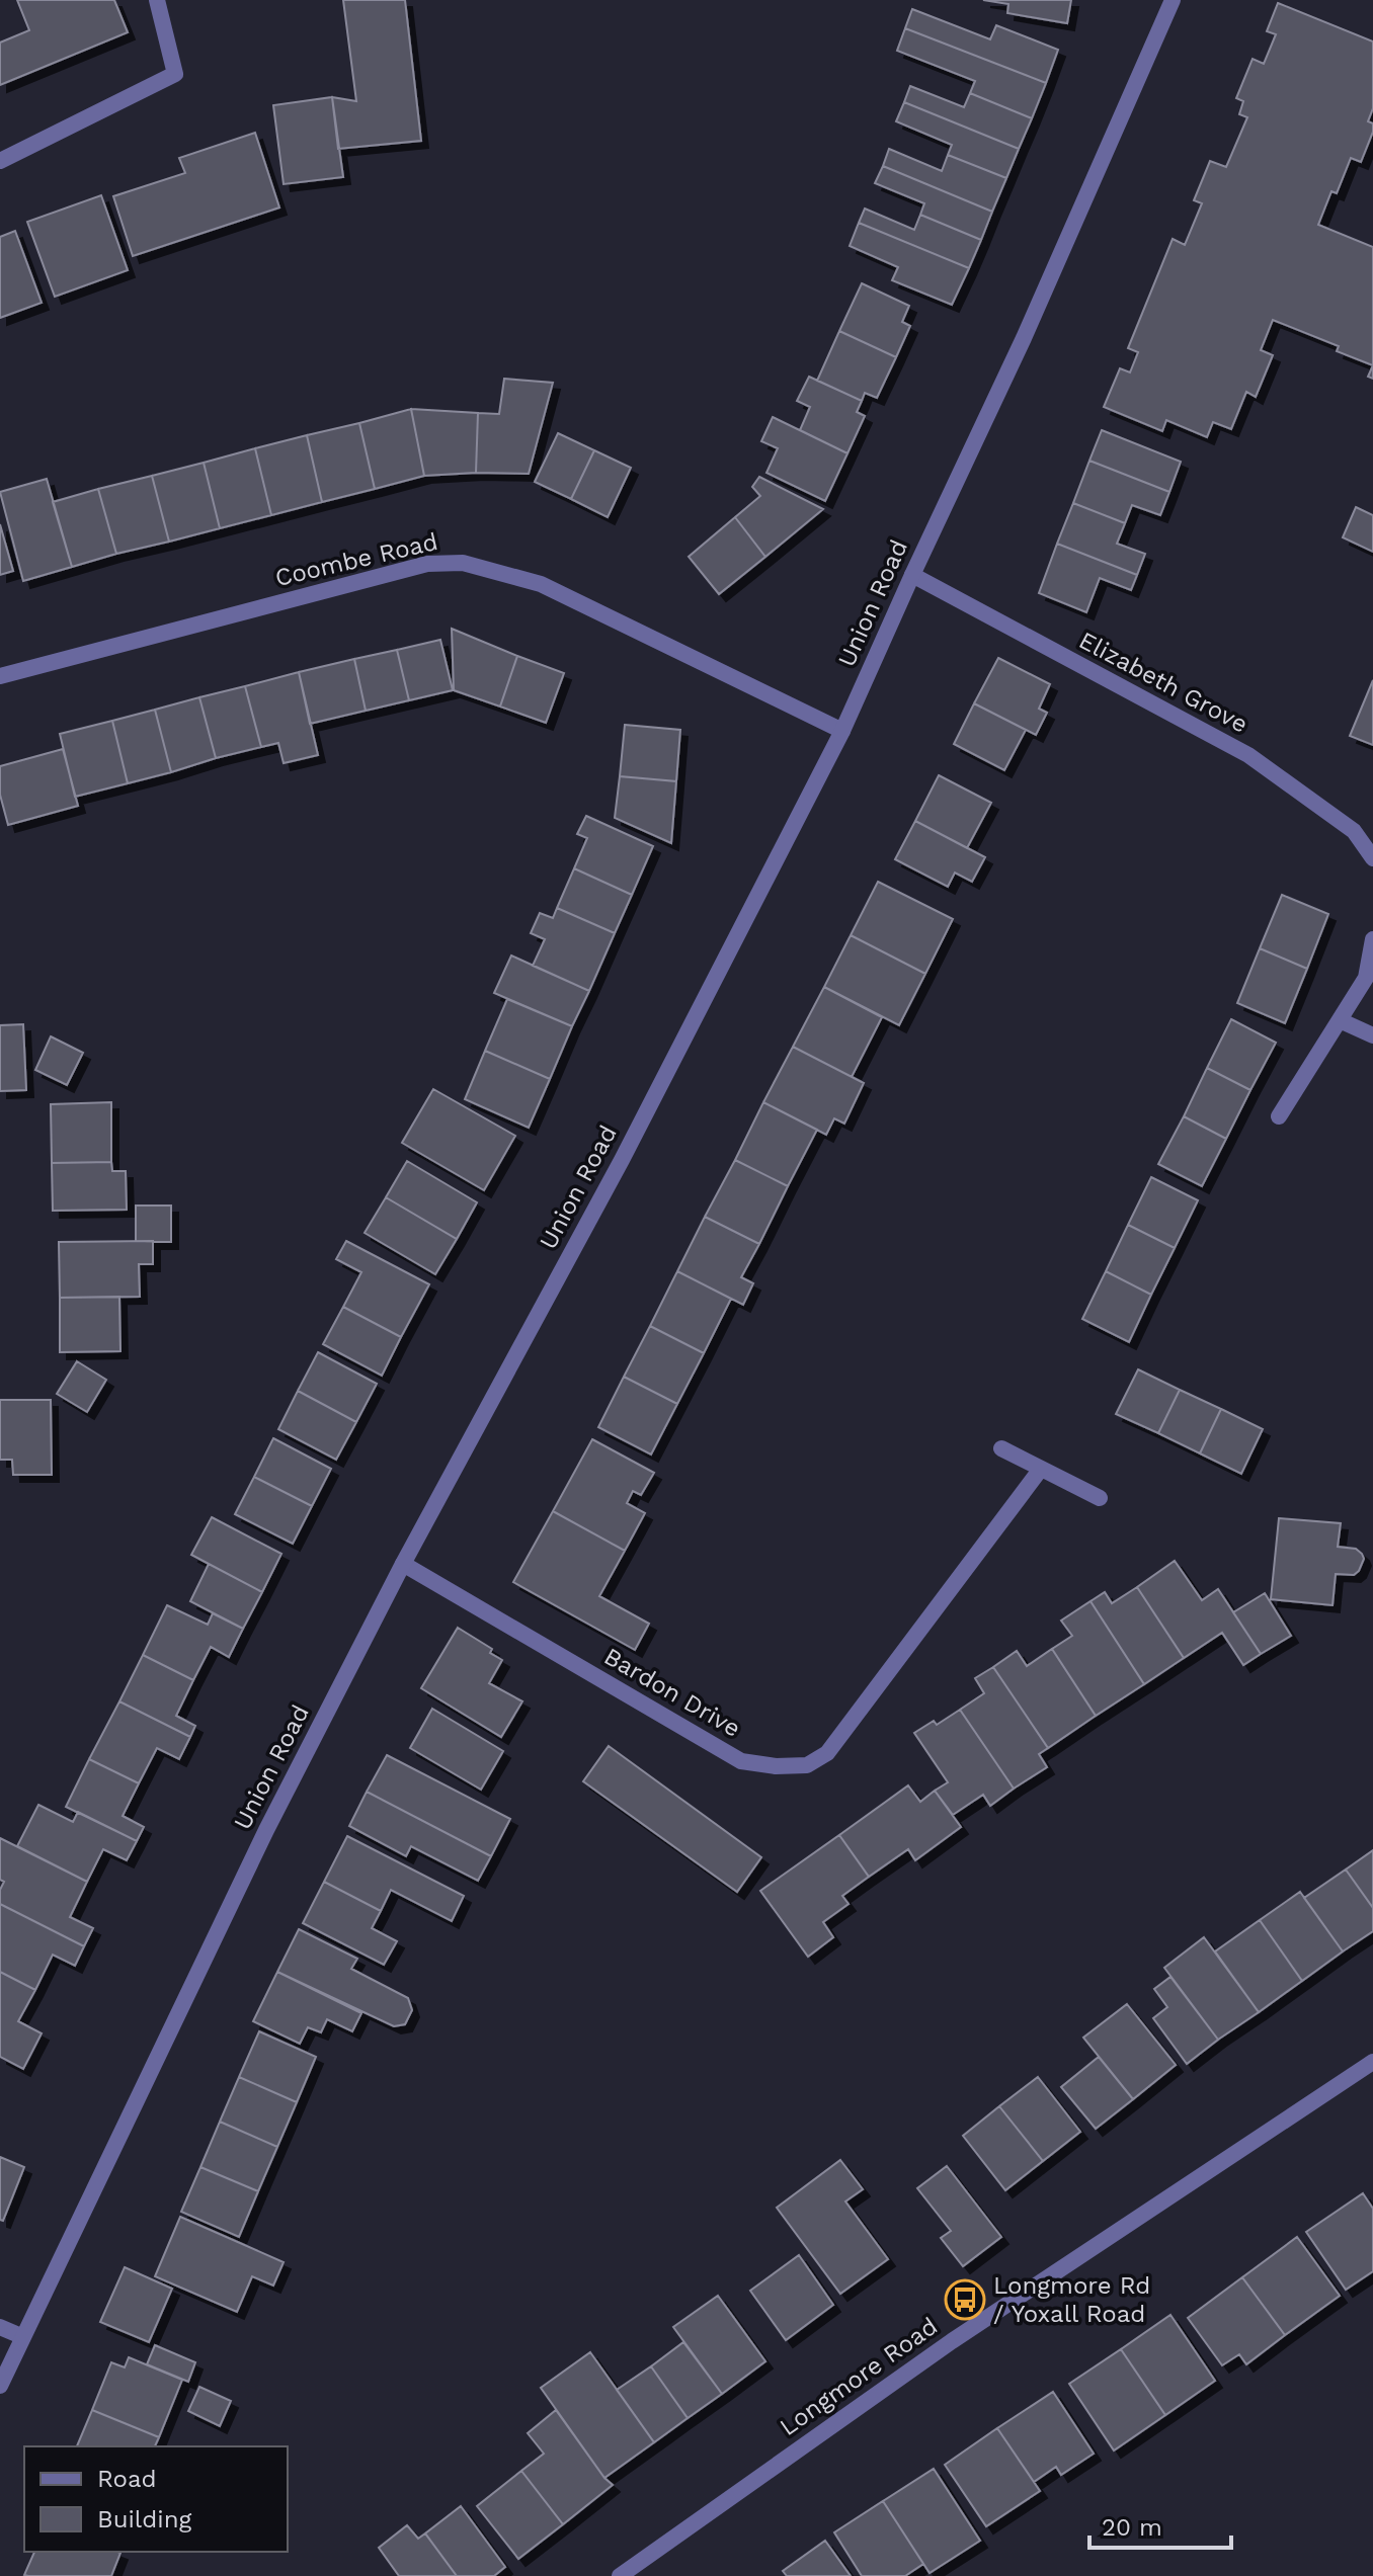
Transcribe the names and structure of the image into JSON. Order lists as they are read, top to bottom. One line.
{"streets":{"street":["Coombe Road","Union Road","Elizabeth Grove","Bardon Drive","Longmore Road"]},"crossings":[["Coombe Road","Union Road"],["Union Road","Elizabeth Grove"],["Union Road","Bardon Drive"]],"places":{"bus stop":["Longmore Rd / Yoxall Road"]},"legend":["Road","Building"],"scale_bar":"20 m"}
